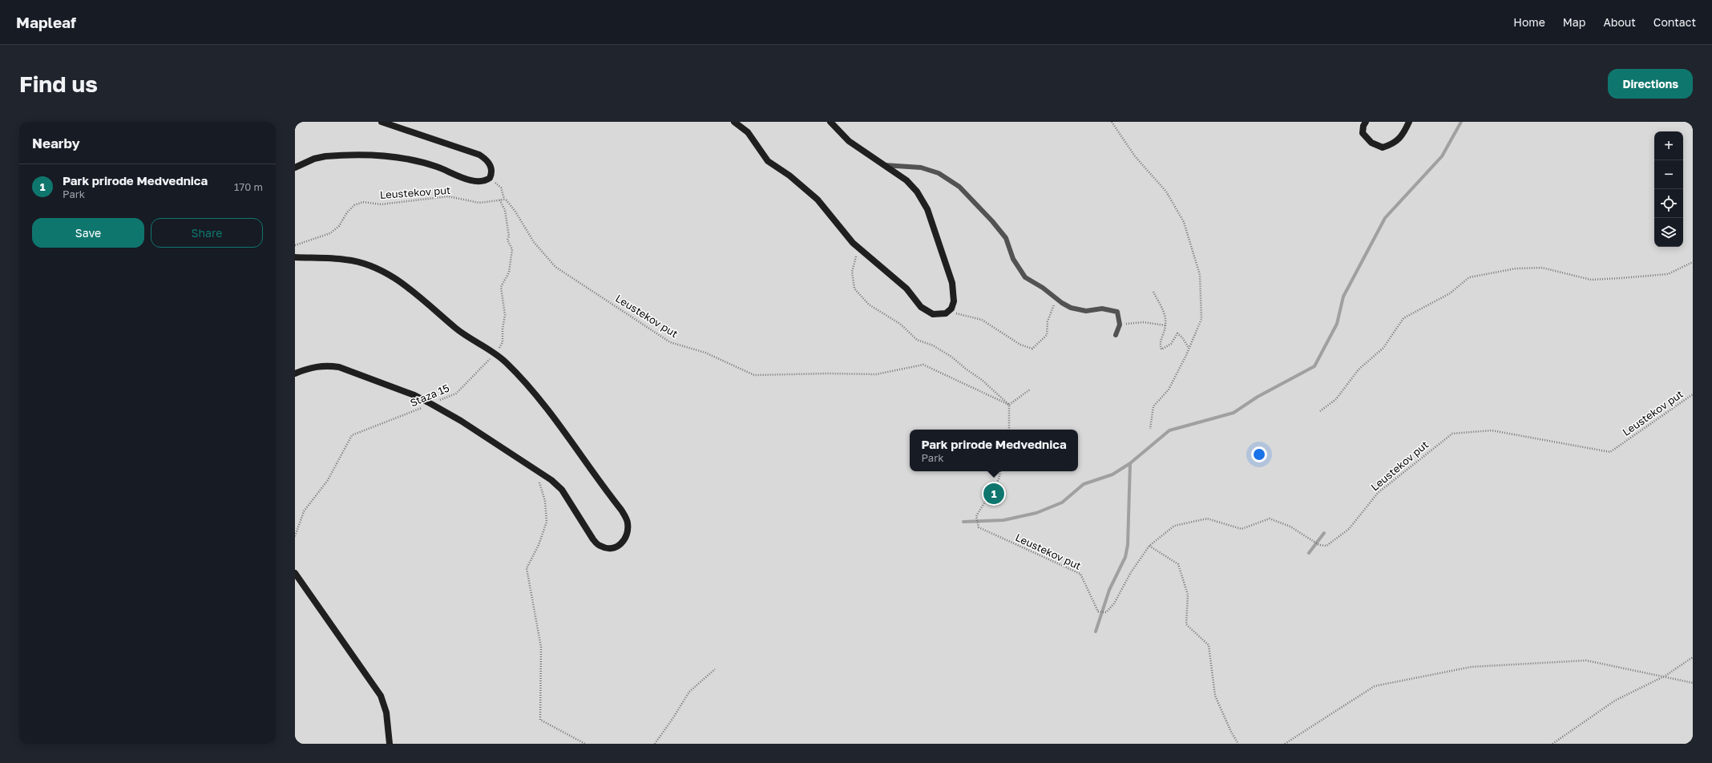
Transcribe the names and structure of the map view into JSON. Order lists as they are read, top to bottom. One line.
{"streets":{"path":["Leustekov put","Staza 15"]},"crossings":[["Leustekov put","Staza 15"]],"page":{"header":"Mapleaf","nav":["Home","Map","About","Contact"],"buttons":["Directions",["Save","Share"]],"title":"Find us","heading":"Nearby","map_buttons":["+","−"],"list":[{"mark":"1","name":"Park prirode Medvednica","note":"Park","value":"170 m"}],"popup":["Park prirode Medvednica","Park"],"pins":"1"}}
